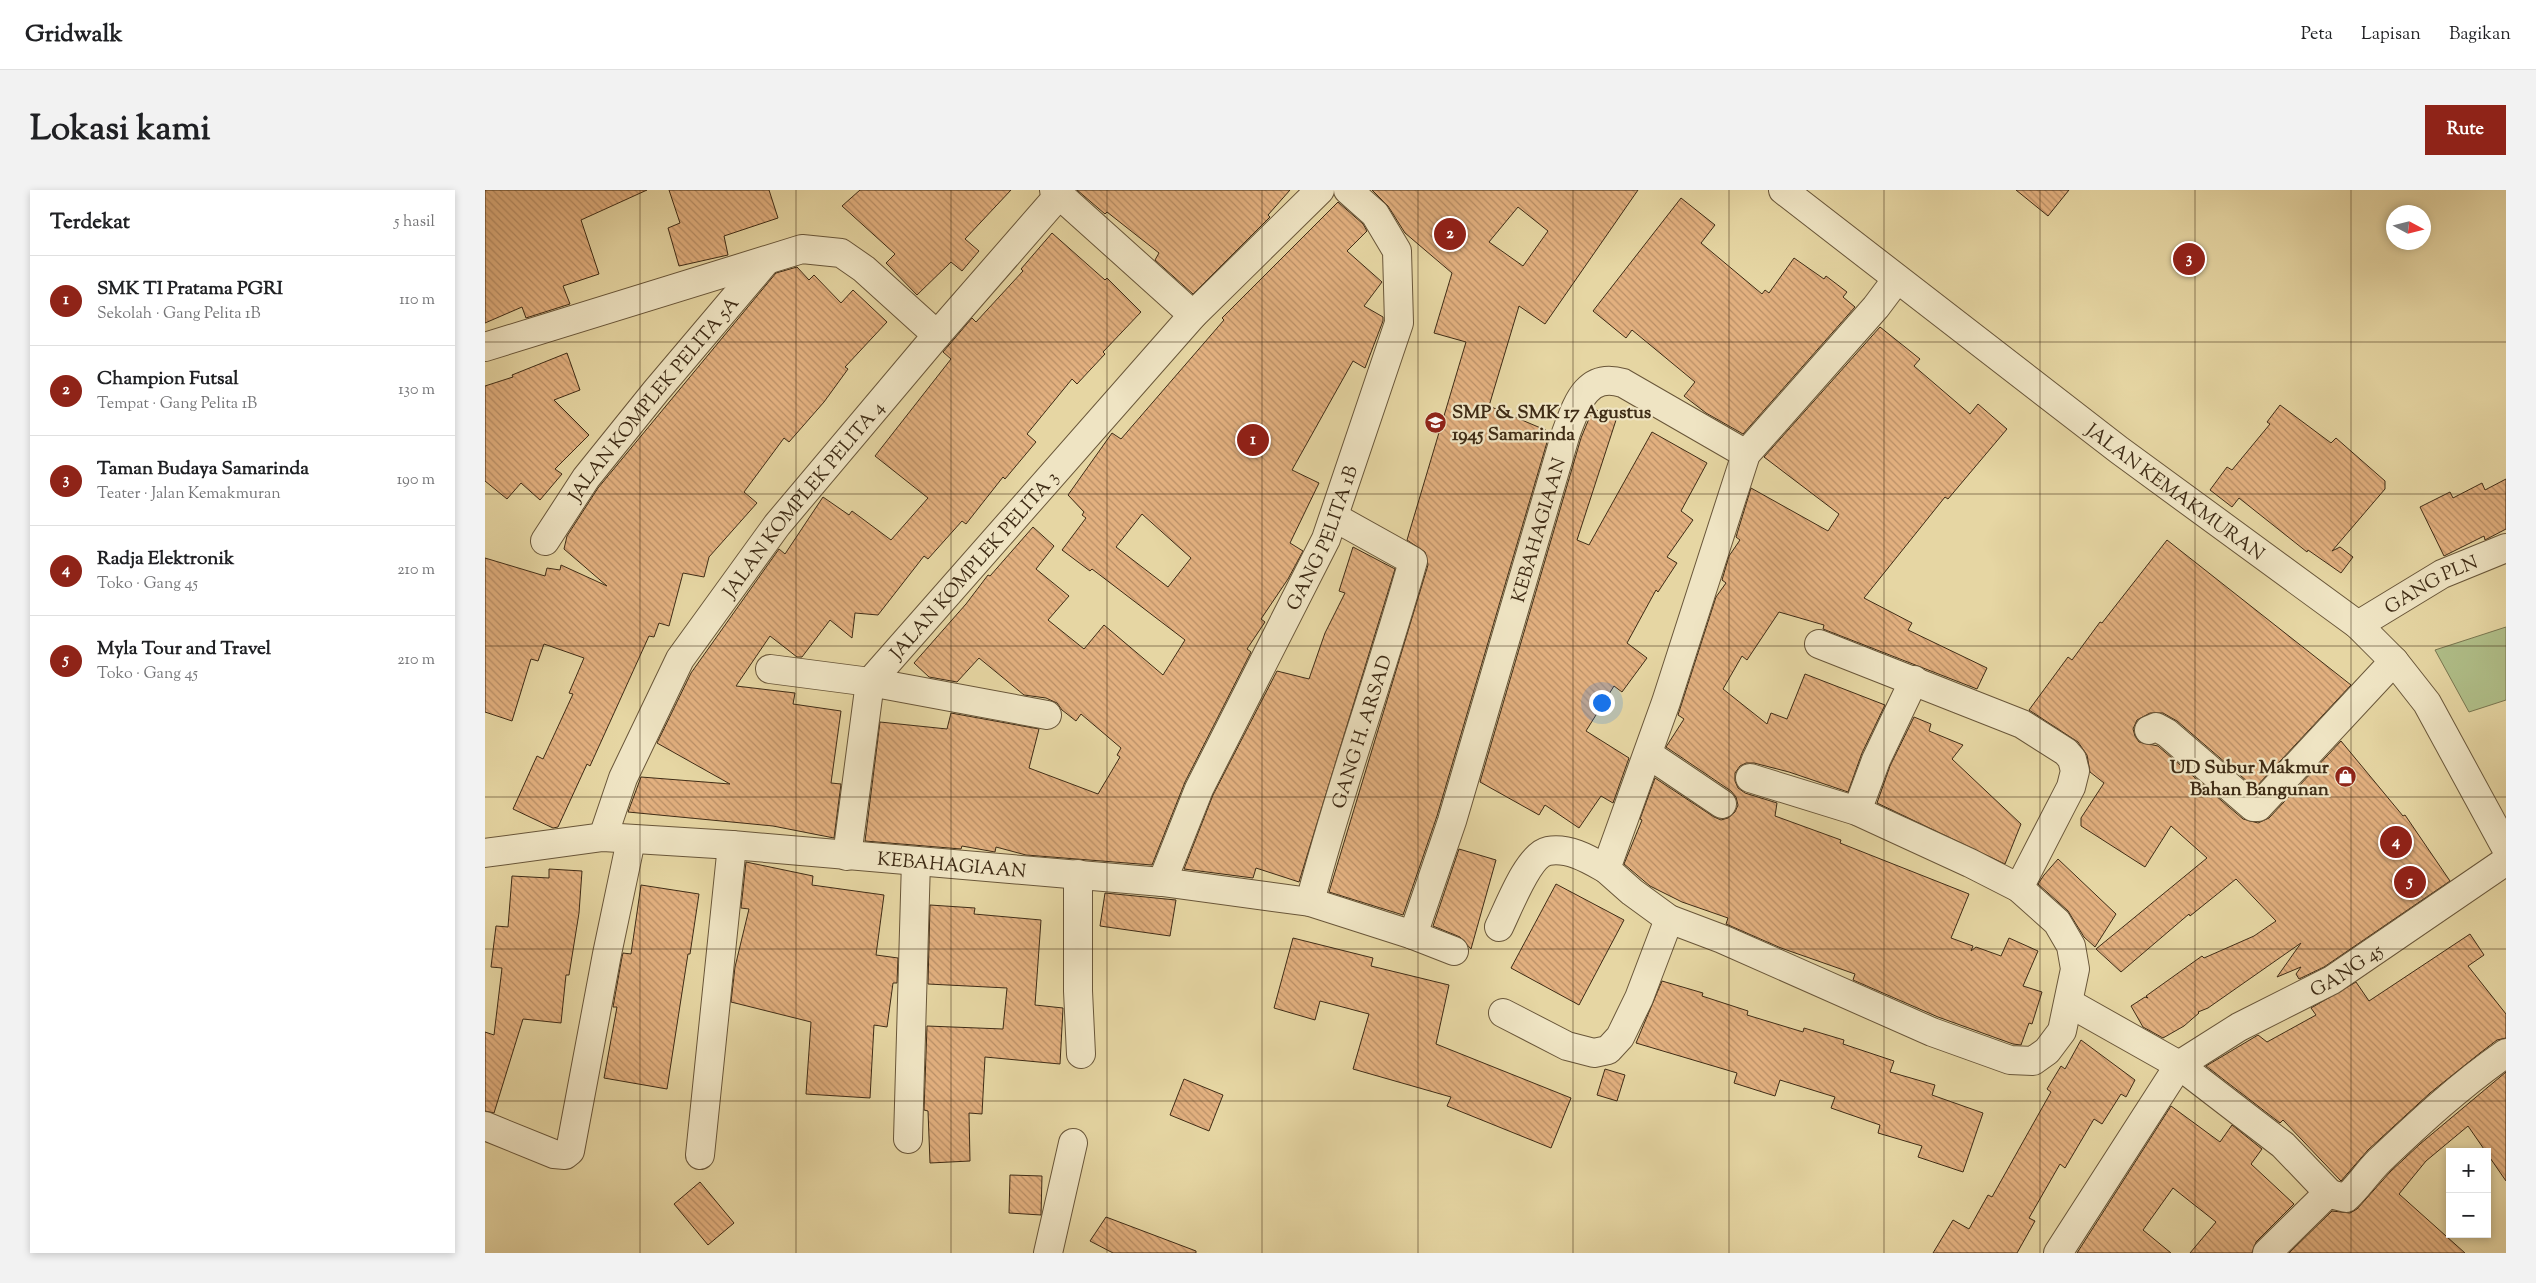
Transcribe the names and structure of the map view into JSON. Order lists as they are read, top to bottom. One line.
{"streets":{"street":["JALAN KOMPLEK PELITA 5A","JALAN KEMAKMURAN","JALAN KOMPLEK PELITA 4","KEBAHAGIAAN","GANG PELITA 1B","JALAN KOMPLEK PELITA 3","GANG PLN","GANG H. ARSAD","GANG 45"]},"crossings":[["JALAN KEMAKMURAN","GANG PLN"],["JALAN KOMPLEK PELITA 4","KEBAHAGIAAN"],["KEBAHAGIAAN","GANG PELITA 1B"],["KEBAHAGIAAN","GANG H. ARSAD"],["GANG PELITA 1B","GANG H. ARSAD"]],"places":{"school or university":["SMP & SMK 17 Agustus 1945 Samarinda"],"shop":["UD Subur Makmur Bahan Bangunan"]},"north":"right","page":{"header":"Gridwalk","nav":["Peta","Lapisan","Bagikan"],"title":"Lokasi kami","buttons":"Rute","heading":["Terdekat","5 hasil"],"pins":["2","3","1","4","5"],"list":[{"mark":"1","name":"SMK TI Pratama PGRI","note":"Sekolah · Gang Pelita 1B","value":"110 m"},{"mark":"2","name":"Champion Futsal","note":"Tempat · Gang Pelita 1B","value":"130 m"},{"mark":"3","name":"Taman Budaya Samarinda","note":"Teater · Jalan Kemakmuran","value":"190 m"},{"mark":"4","name":"Radja Elektronik","note":"Toko · Gang 45","value":"210 m"},{"mark":"5","name":"Myla Tour and Travel","note":"Toko · Gang 45","value":"210 m"}],"map_buttons":["+","−"]}}
